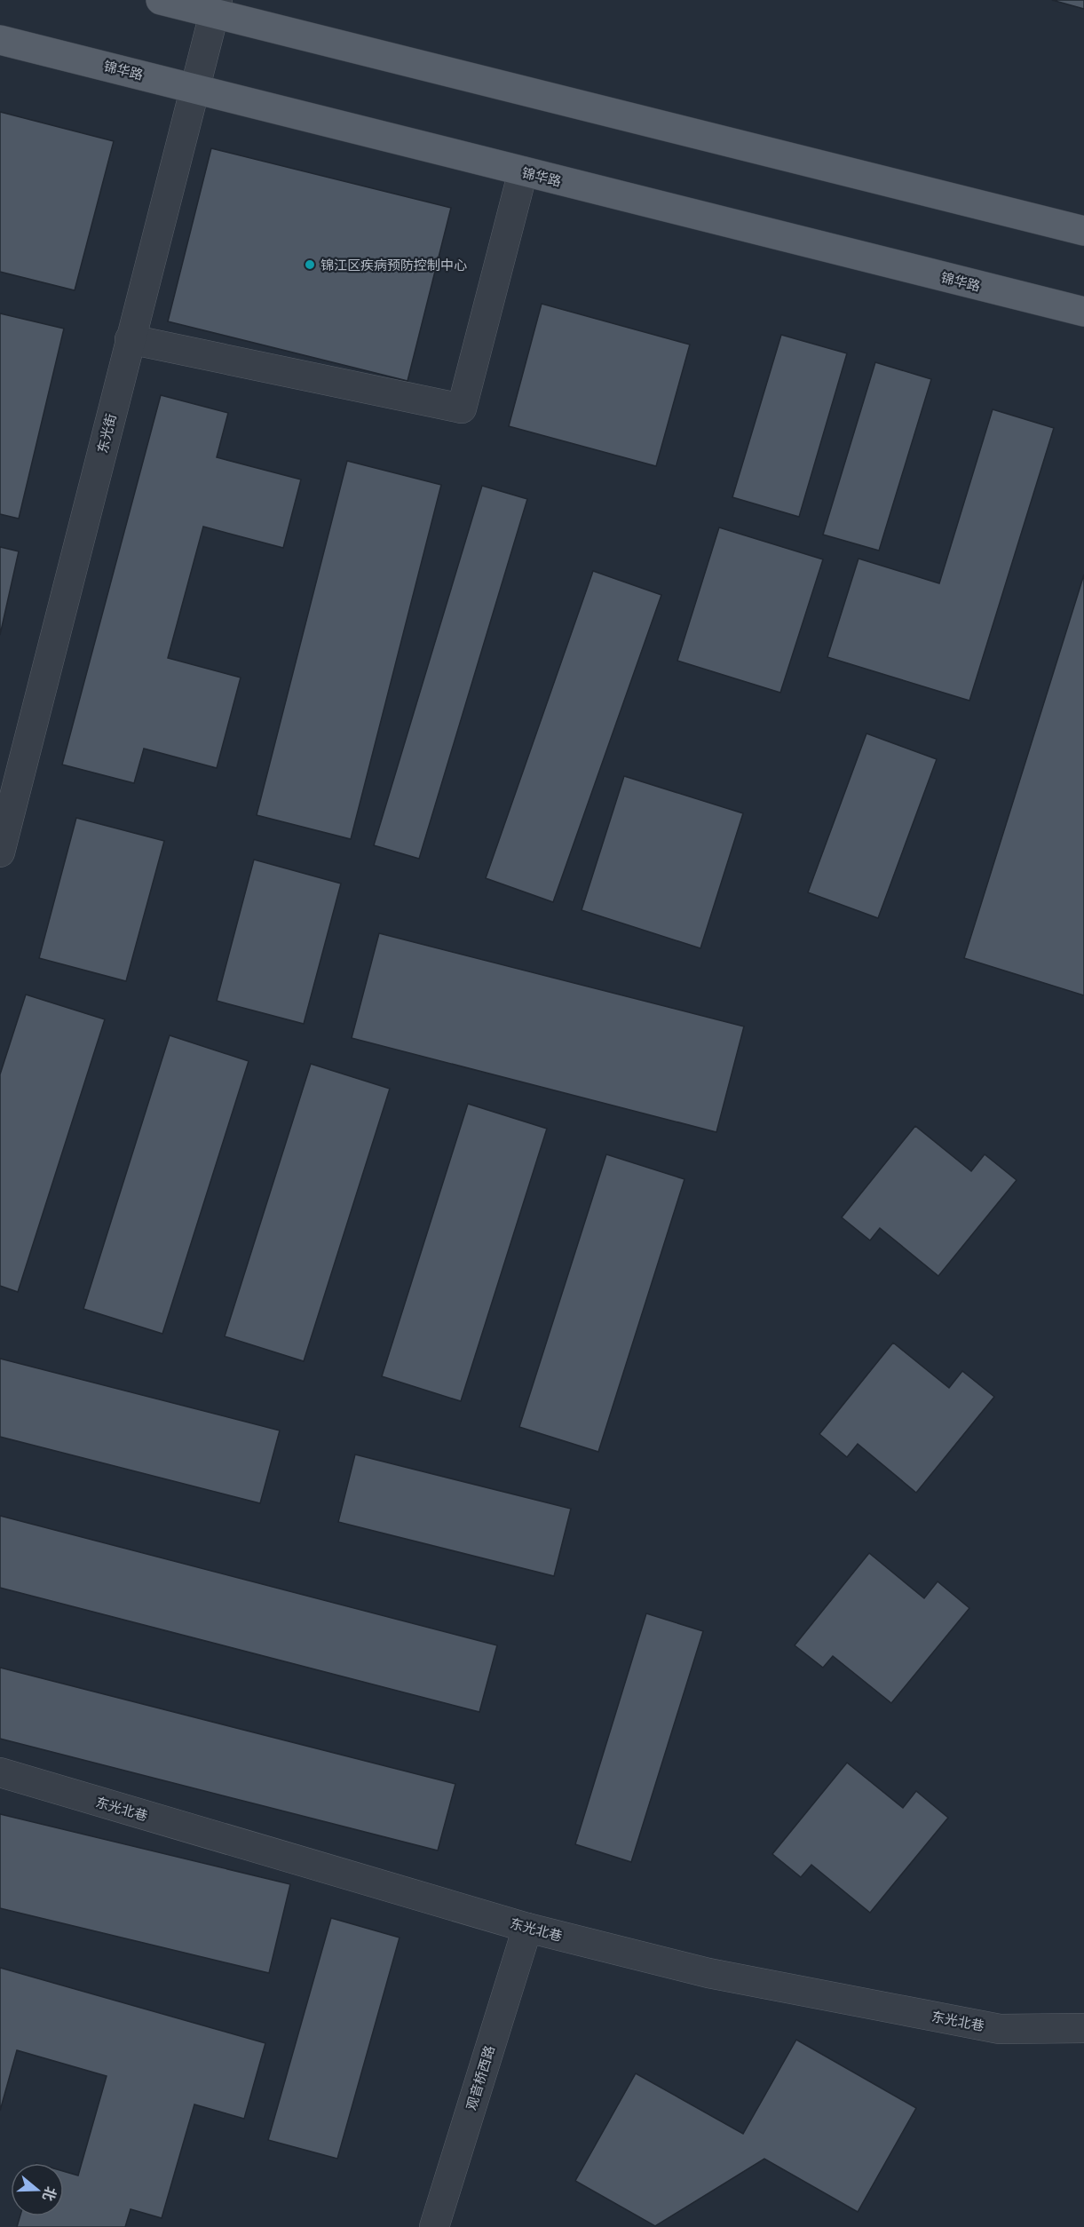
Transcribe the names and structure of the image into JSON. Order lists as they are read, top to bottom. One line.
{"streets":{"main road":["锦华路"],"street":["东光街","东光北巷","观音桥西路"]},"crossings":[["锦华路","东光街"],["东光北巷","观音桥西路"]],"places":["锦江区疾病预防控制中心"],"north":"right"}
